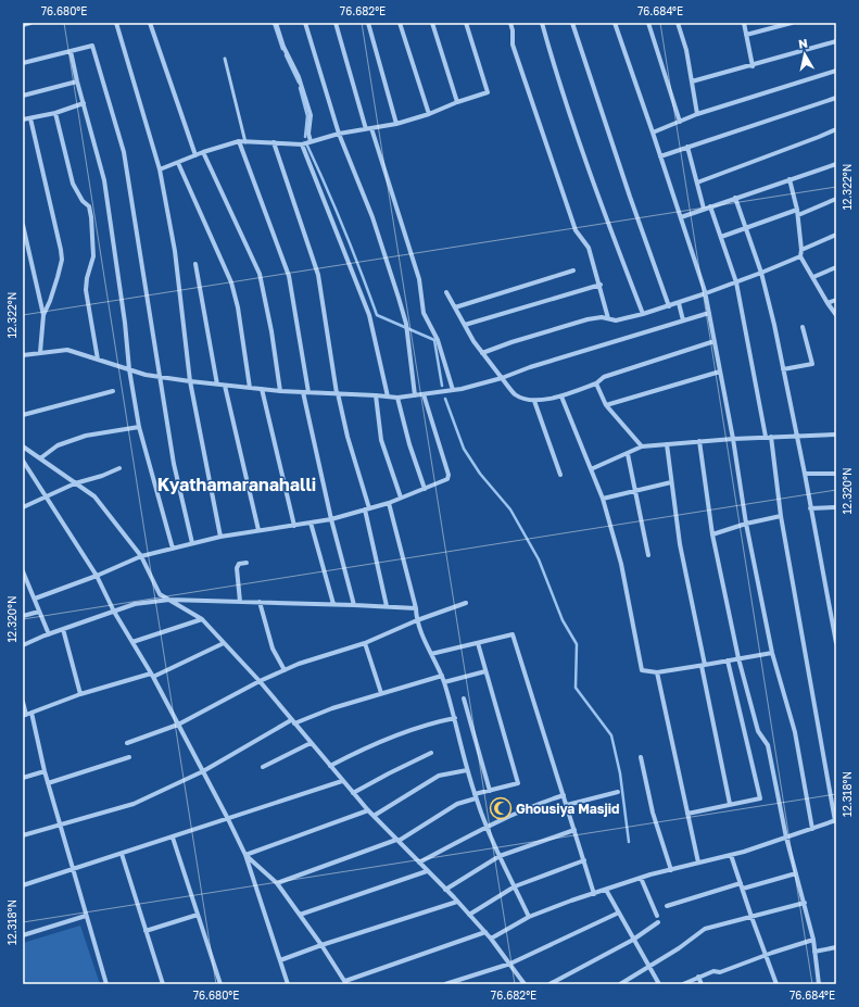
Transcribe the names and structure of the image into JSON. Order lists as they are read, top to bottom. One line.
{"districts":["Kyathamaranahalli"],"places":{"mosque":["Ghousiya Masjid"]},"north":"top","coordinates":["76.680°E","76.682°E","76.684°E","12.322°N","12.320°N","12.318°N"]}
